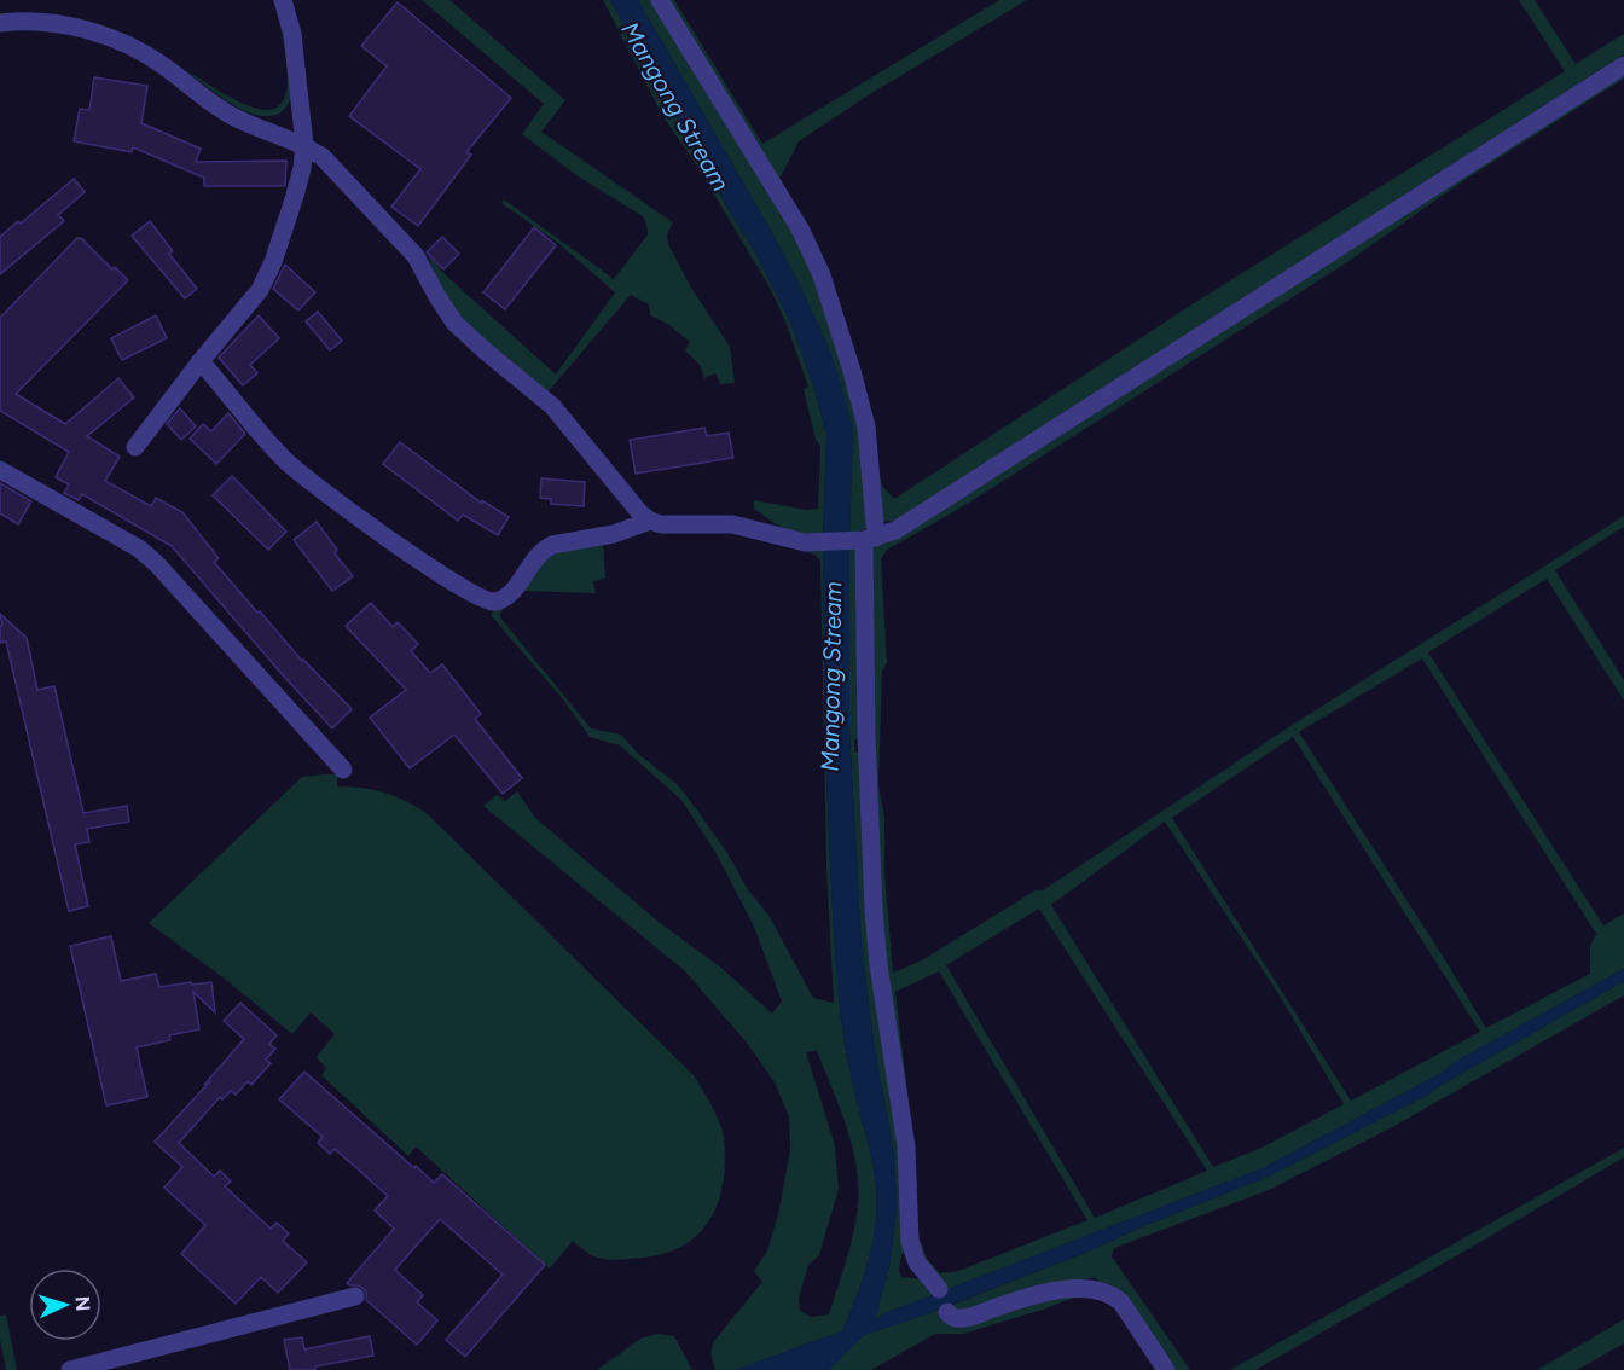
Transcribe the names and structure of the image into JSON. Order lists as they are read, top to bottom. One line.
{"water":["Mangong Stream"],"north":"right"}
